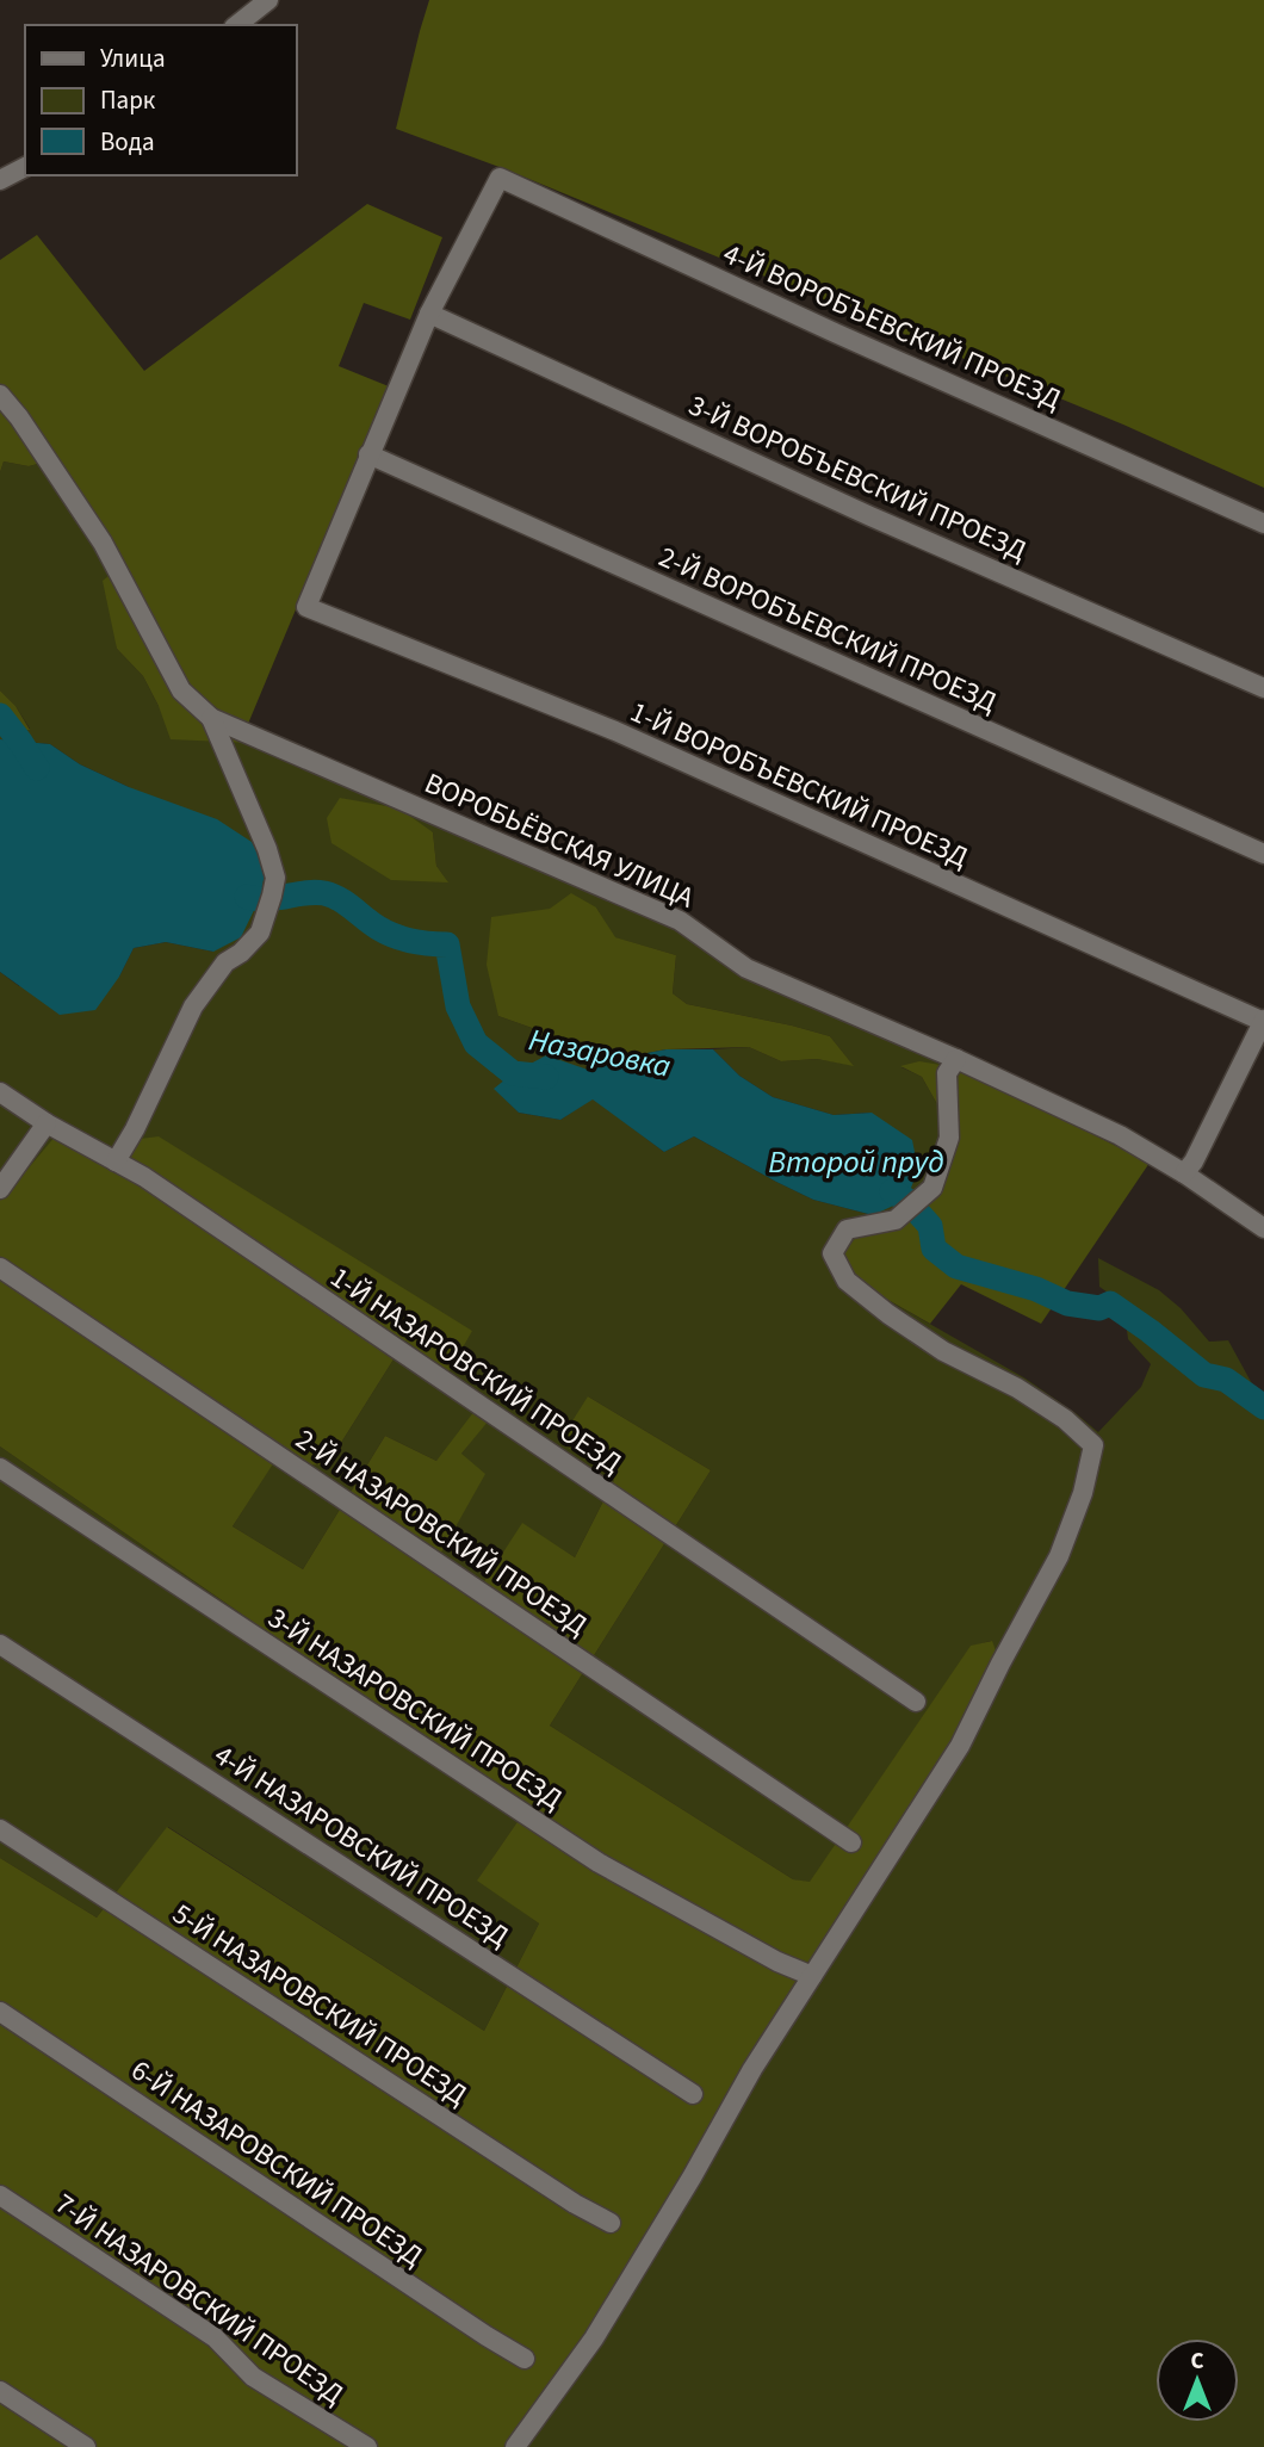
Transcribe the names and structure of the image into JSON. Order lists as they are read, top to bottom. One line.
{"streets":{"street":["4-Й ВОРОБЪЕВСКИЙ ПРОЕЗД","3-Й ВОРОБЪЕВСКИЙ ПРОЕЗД","2-Й ВОРОБЪЕВСКИЙ ПРОЕЗД","1-Й ВОРОБЪЕВСКИЙ ПРОЕЗД","ВОРОБЬЁВСКАЯ УЛИЦА","1-Й НАЗАРОВСКИЙ ПРОЕЗД","2-Й НАЗАРОВСКИЙ ПРОЕЗД","3-Й НАЗАРОВСКИЙ ПРОЕЗД","4-Й НАЗАРОВСКИЙ ПРОЕЗД","5-Й НАЗАРОВСКИЙ ПРОЕЗД","6-Й НАЗАРОВСКИЙ ПРОЕЗД","7-Й НАЗАРОВСКИЙ ПРОЕЗД"]},"crossings":[["4-Й ВОРОБЪЕВСКИЙ ПРОЕЗД","3-Й ВОРОБЪЕВСКИЙ ПРОЕЗД"],["2-Й ВОРОБЪЕВСКИЙ ПРОЕЗД","1-Й ВОРОБЪЕВСКИЙ ПРОЕЗД"]],"water":["Назаровка","Второй пруд"],"legend":["Улица","Парк","Вода"],"north":"top"}
